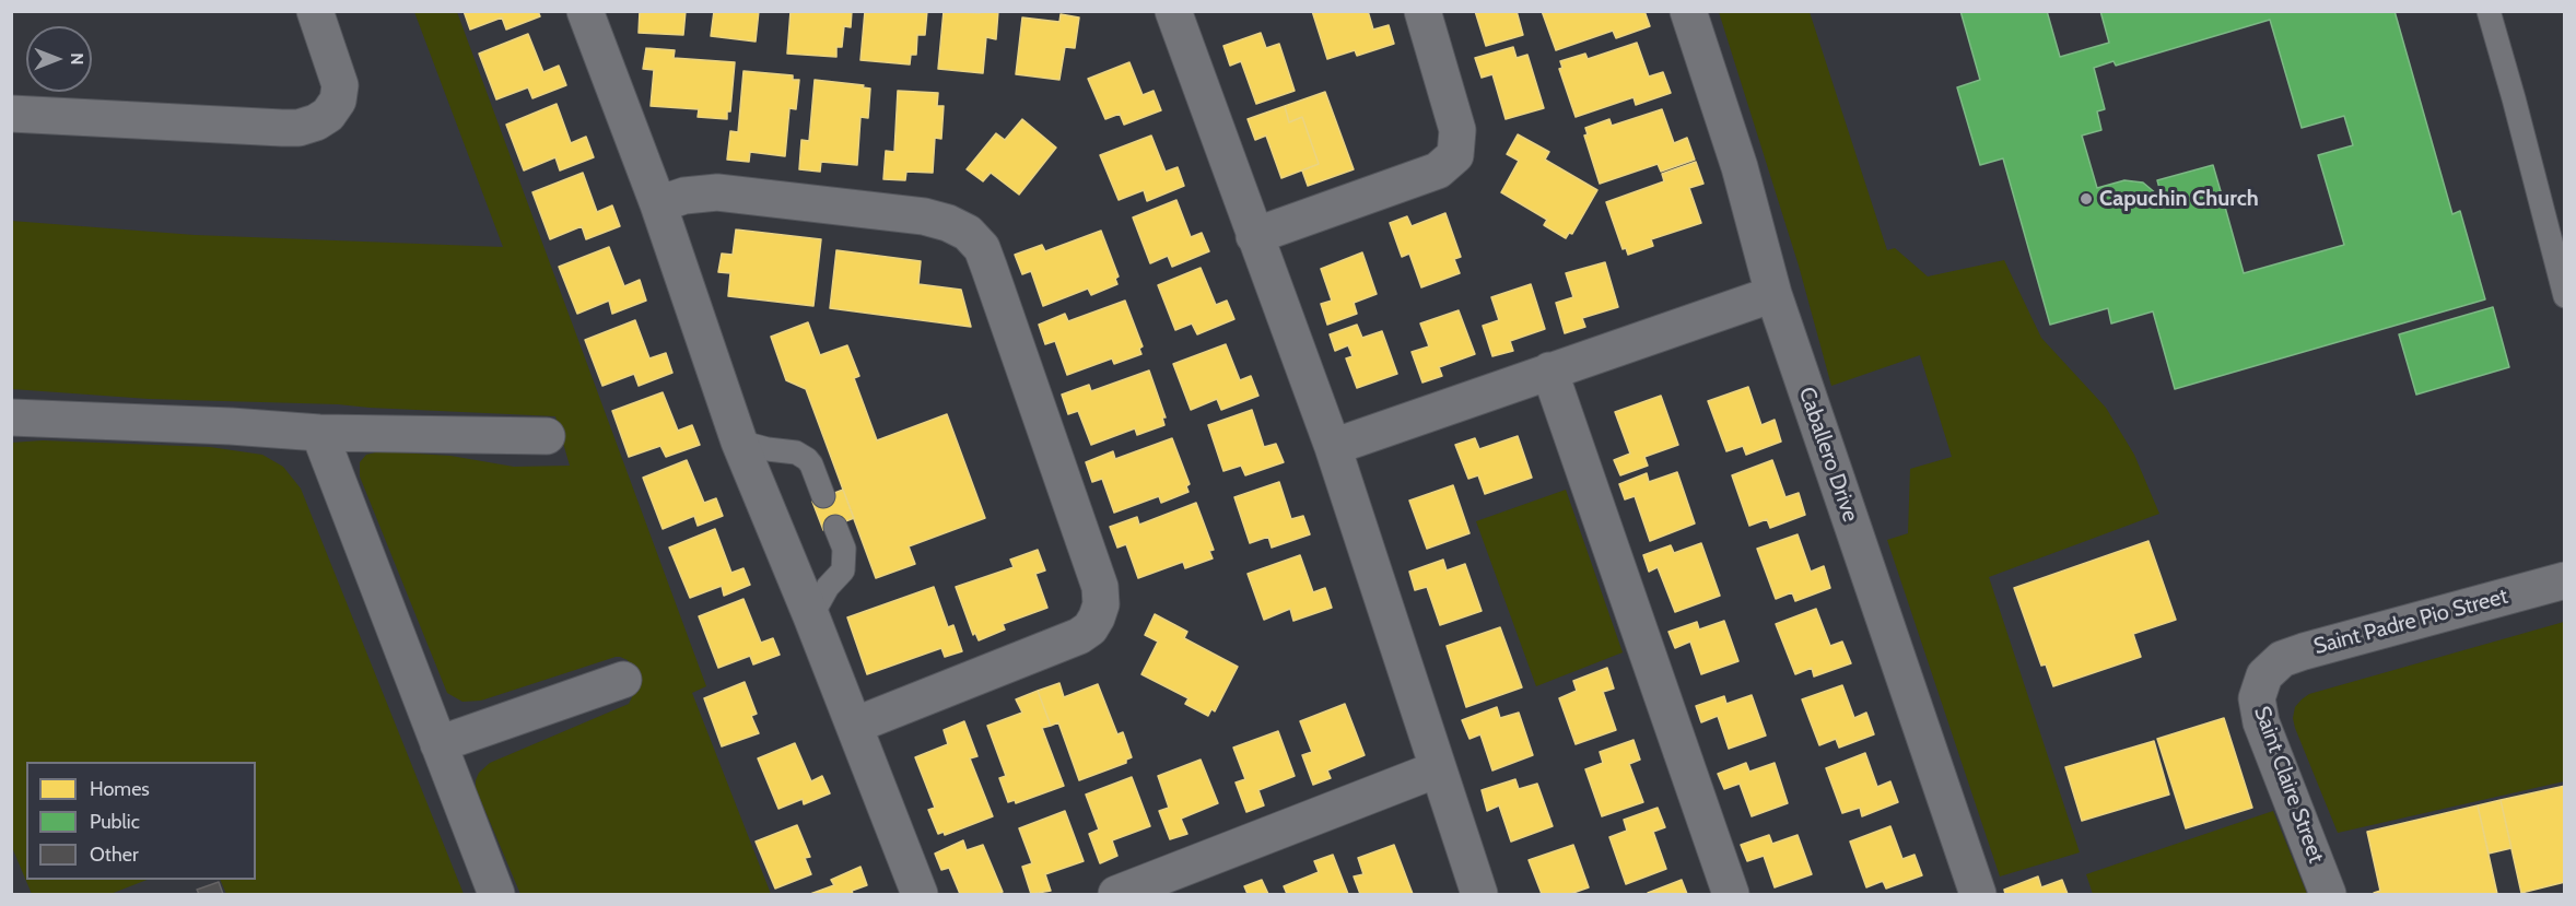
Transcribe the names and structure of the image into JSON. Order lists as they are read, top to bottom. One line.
{"streets":{"street":["Caballero Drive","Saint Padre Pio Street","Saint Claire Street"]},"crossings":[["Saint Padre Pio Street","Saint Claire Street"]],"places":["Capuchin Church"],"legend":["Homes","Public","Other"],"north":"right"}
